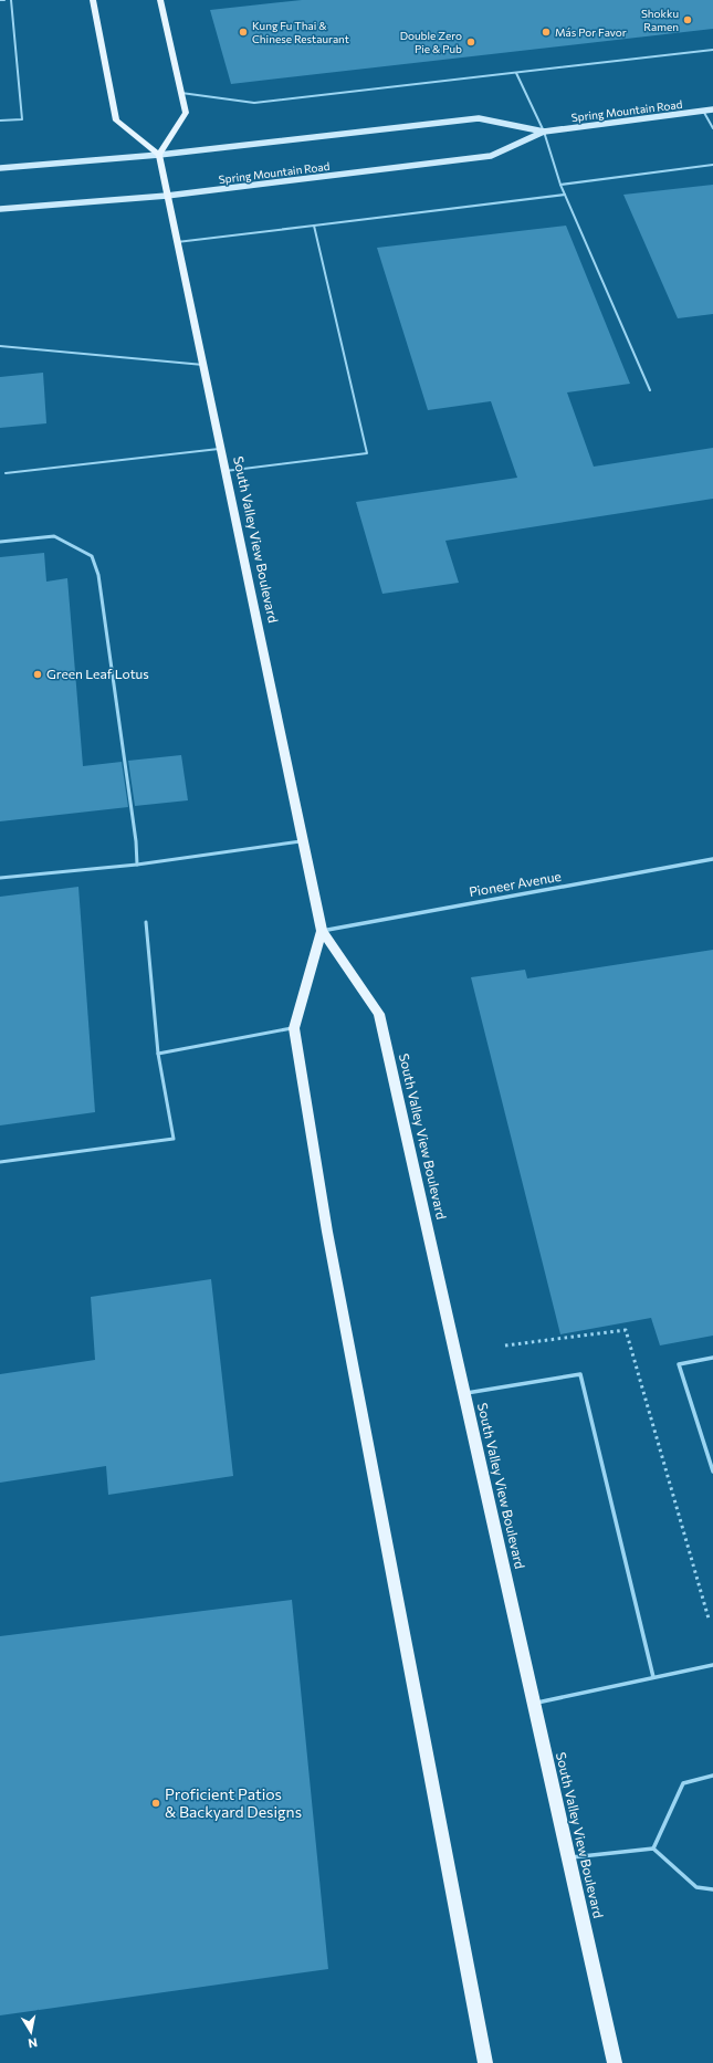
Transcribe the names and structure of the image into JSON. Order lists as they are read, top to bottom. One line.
{"streets":{"main road":["Spring Mountain Road","South Valley View Boulevard"],"street":["Pioneer Avenue"]},"crossings":[["Spring Mountain Road","South Valley View Boulevard"],["South Valley View Boulevard","Pioneer Avenue"]],"places":["Shokku Ramen","Kung Fu Thai & Chinese Restaurant","Más Por Favor","Double Zero Pie & Pub","Green Leaf Lotus","Proficient Patios & Backyard Designs"],"north":"bottom"}
